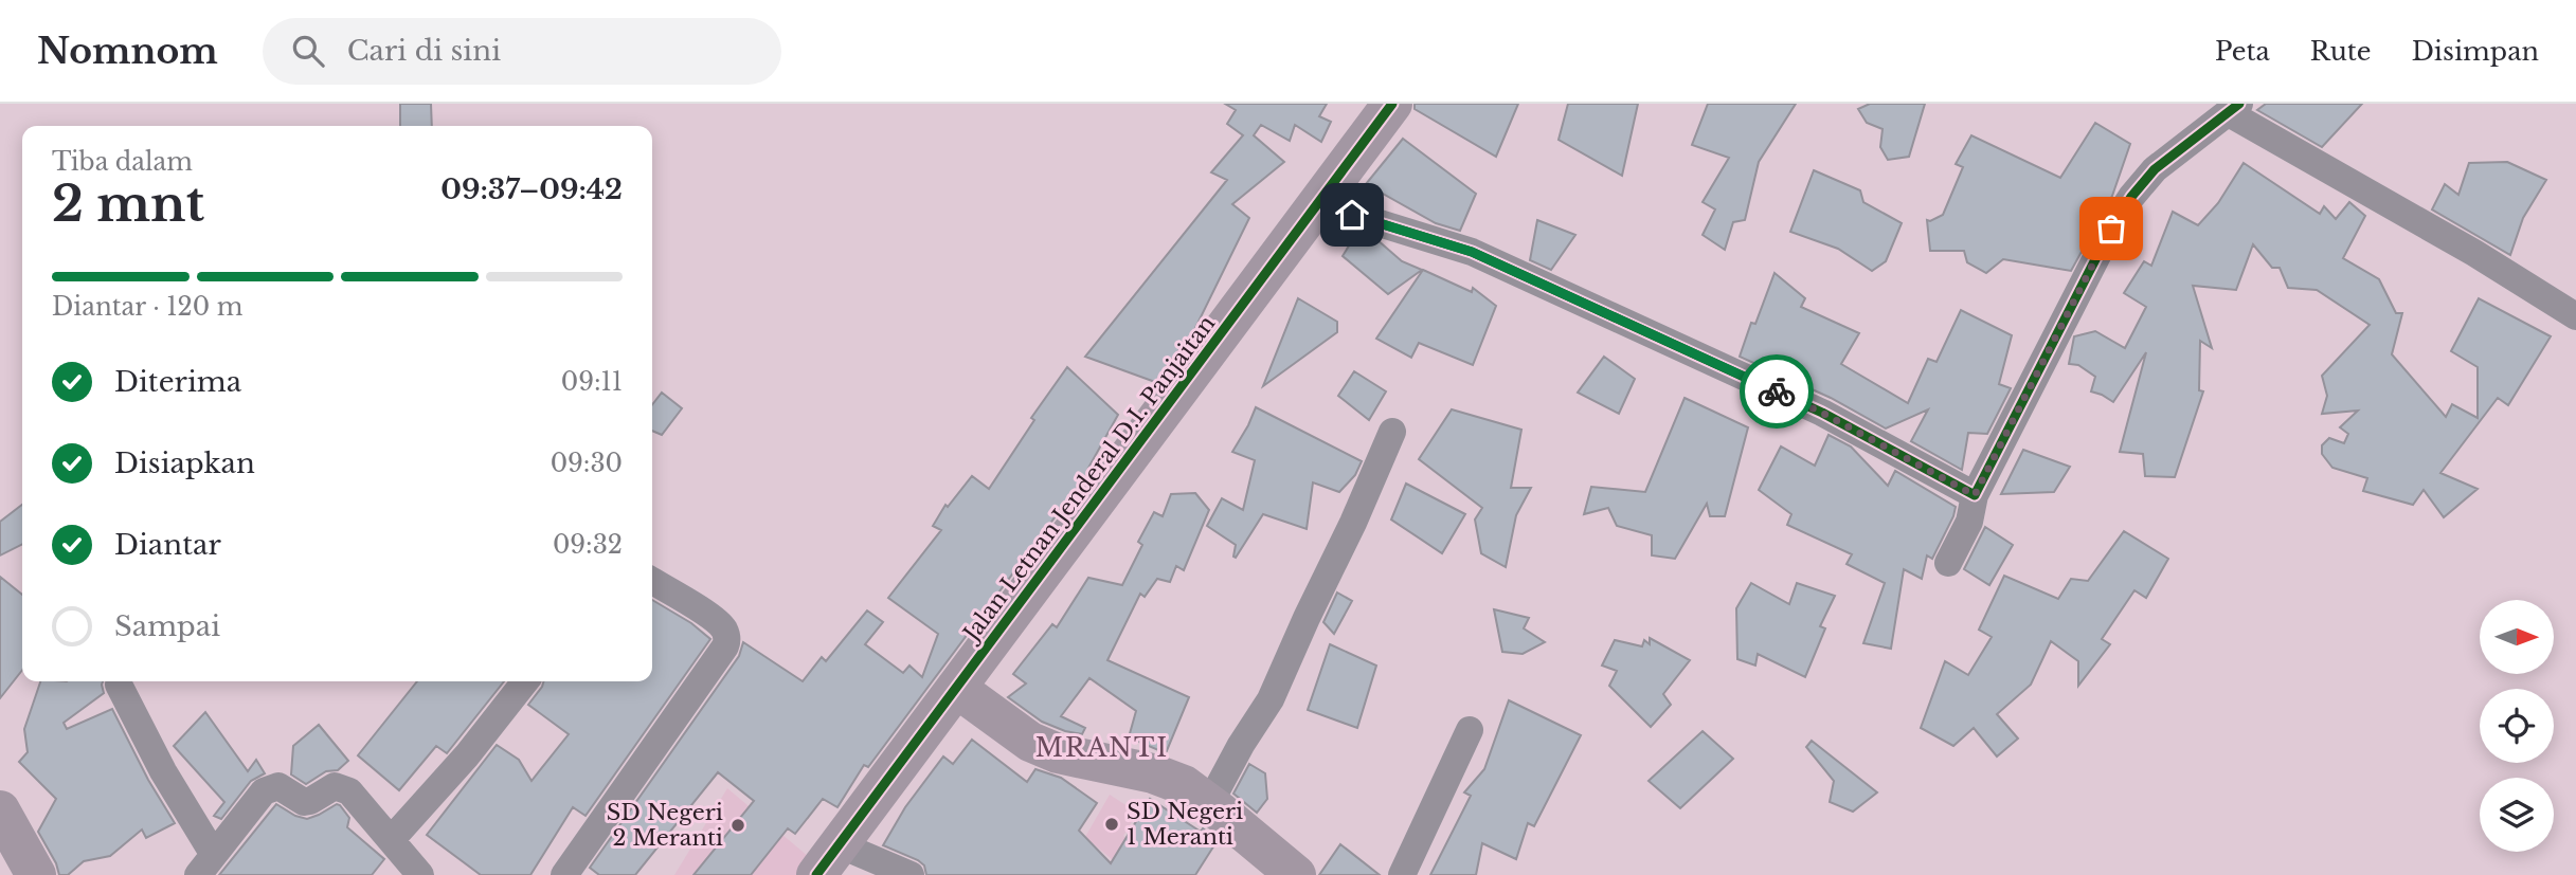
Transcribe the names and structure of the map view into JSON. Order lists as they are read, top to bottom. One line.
{"streets":{"street":["Jalan Letnan Jenderal D.I. Panjaitan"]},"districts":["MRANTI"],"places":["SD Negeri 1 Meranti","SD Negeri 2 Meranti"],"north":"right","page":{"header":"Nomnom","search":"Cari di sini","nav":["Peta","Rute","Disimpan"],"heading":["2 mnt","Tiba dalam","09:37–09:42"],"bar":"Diantar · 120 m","list":[["Diterima","09:11"],["Disiapkan","09:30"],["Diantar","09:32"],"Sampai"]}}
